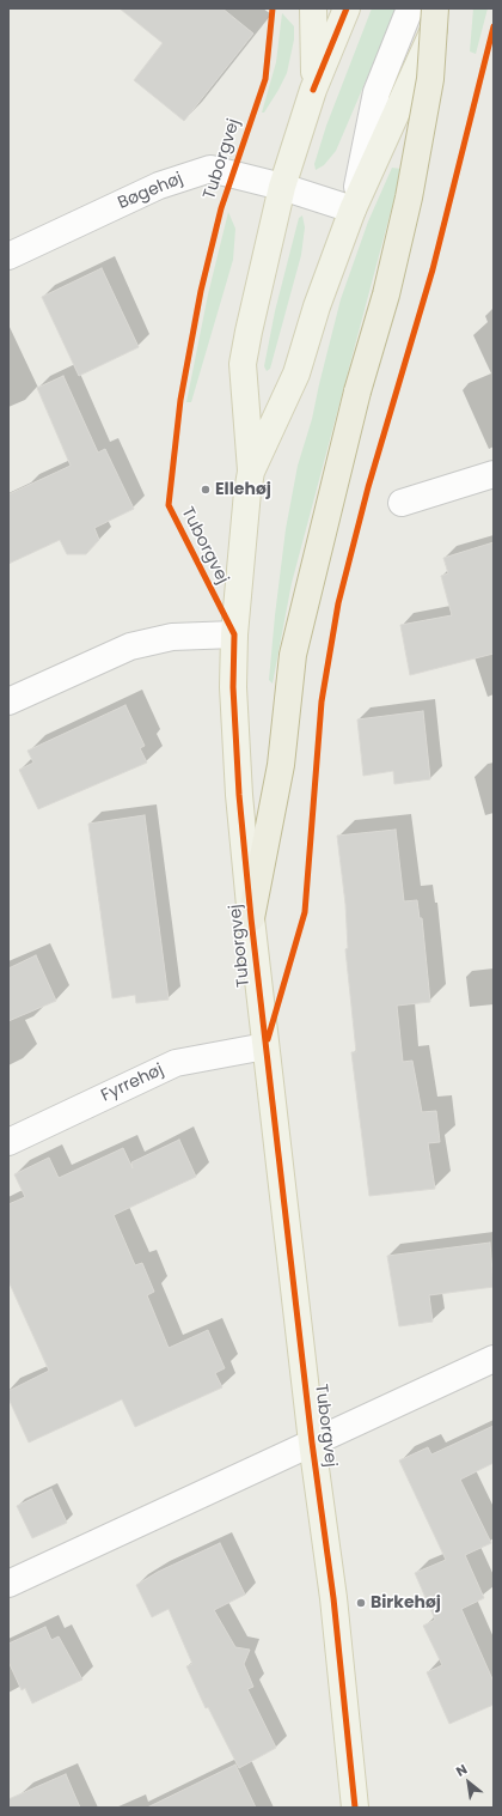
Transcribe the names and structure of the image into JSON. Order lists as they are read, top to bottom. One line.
{"streets":{"main road":["Tuborgvej"],"street":["Bøgehøj","Fyrrehøj"]},"crossings":[["Tuborgvej","Bøgehøj"],["Tuborgvej","Fyrrehøj"]],"places":["Ellehøj","Birkehøj"],"north":"top left"}
